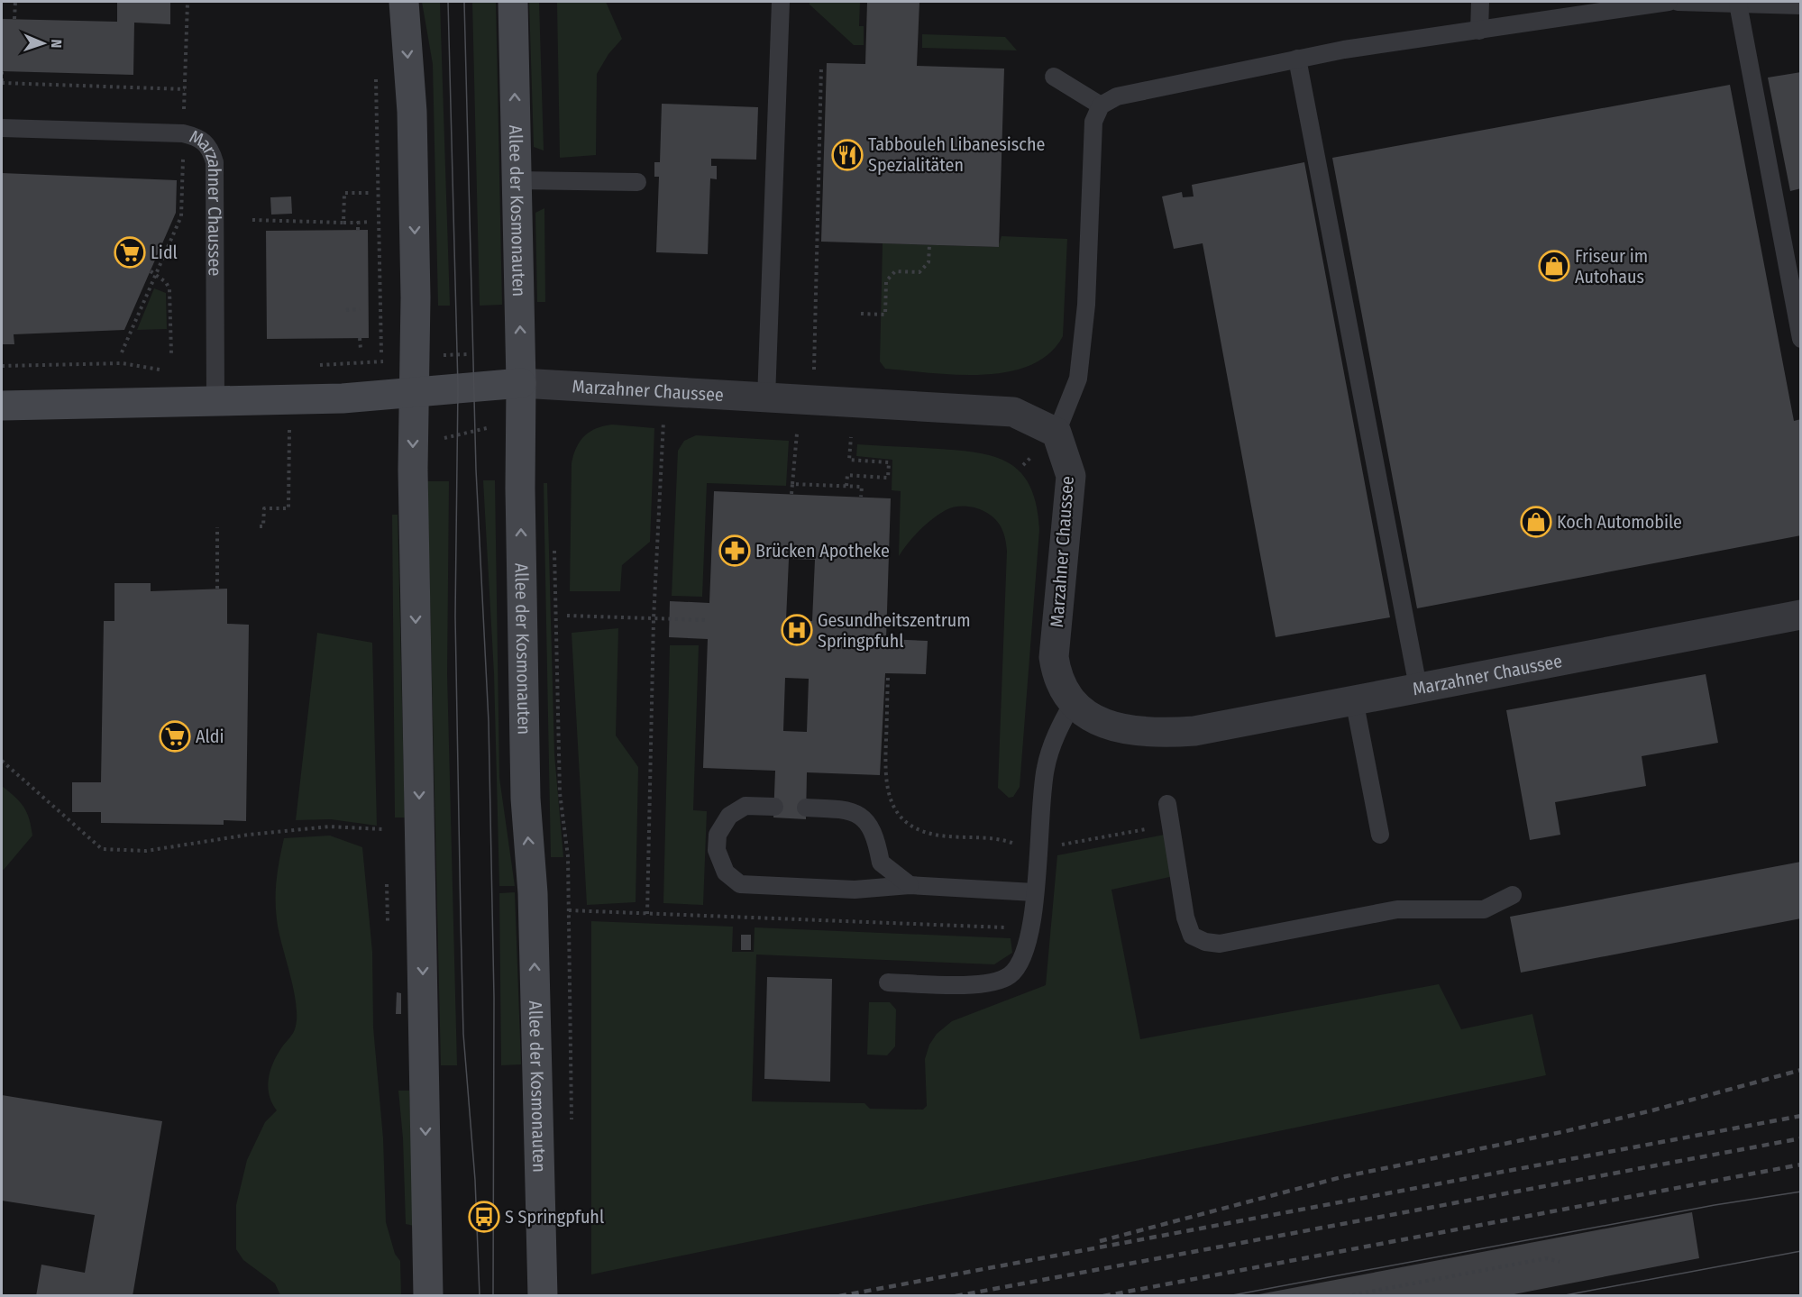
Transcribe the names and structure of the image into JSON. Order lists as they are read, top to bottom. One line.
{"streets":{"main road":["Marzahner Chaussee","Allee der Kosmonauten"]},"crossings":[["Marzahner Chaussee","Allee der Kosmonauten"]],"places":{"restaurant":["Tabbouleh Libanesische Spezialitäten"],"supermarket":["Lidl","Aldi"],"shop":["Friseur im Autohaus","Koch Automobile"],"pharmacy":["Brücken Apotheke"],"hospital":["Gesundheitszentrum Springpfuhl"],"bus stop":["S Springpfuhl"]},"north":"right"}
